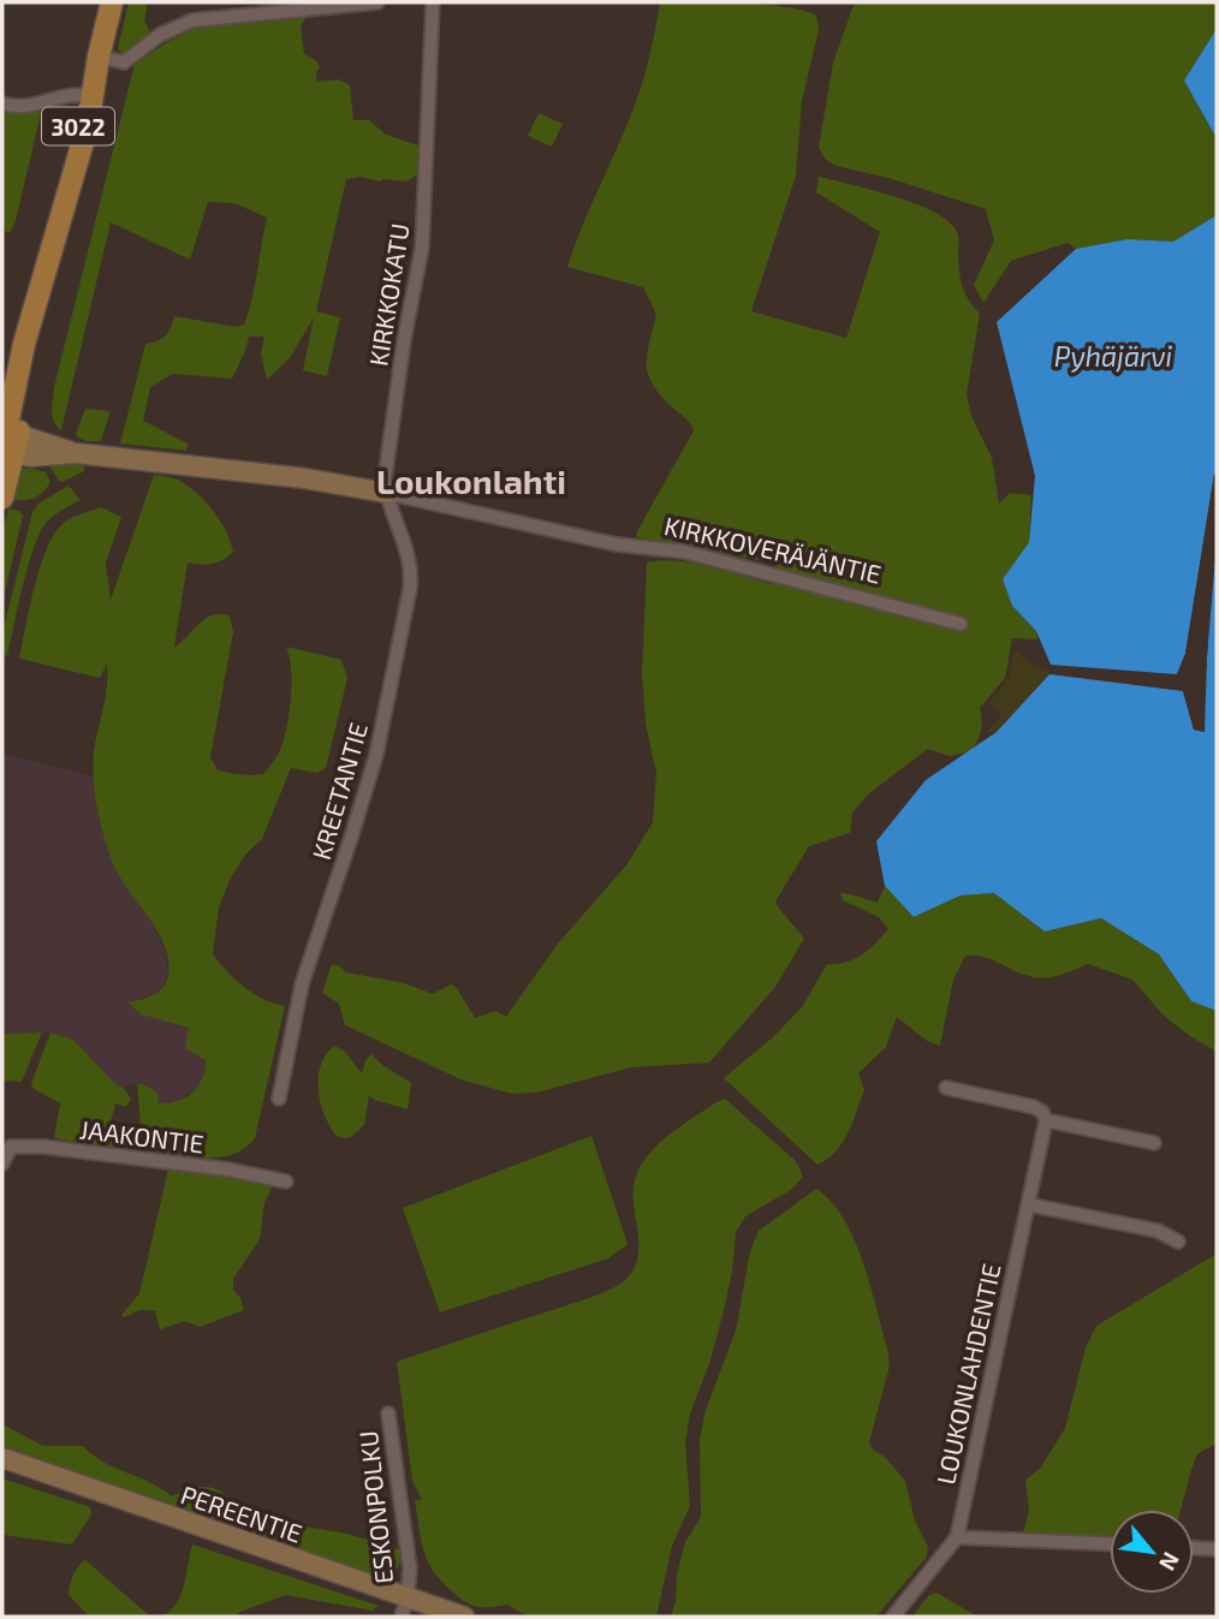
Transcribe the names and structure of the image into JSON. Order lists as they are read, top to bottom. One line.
{"streets":{"main road":["3022"],"street":["KIRKKOKATU","KIRKKOVERÄJÄNTIE","KREETANTIE","JAAKONTIE","LOUKONLAHDENTIE","ESKONPOLKU","PEREENTIE"]},"crossings":[["3022","KIRKKOVERÄJÄNTIE"],["KIRKKOKATU","KIRKKOVERÄJÄNTIE"],["KIRKKOKATU","KREETANTIE"],["KIRKKOVERÄJÄNTIE","KREETANTIE"],["ESKONPOLKU","PEREENTIE"]],"districts":["Loukonlahti"],"water":["Pyhäjärvi"],"north":"bottom right"}
